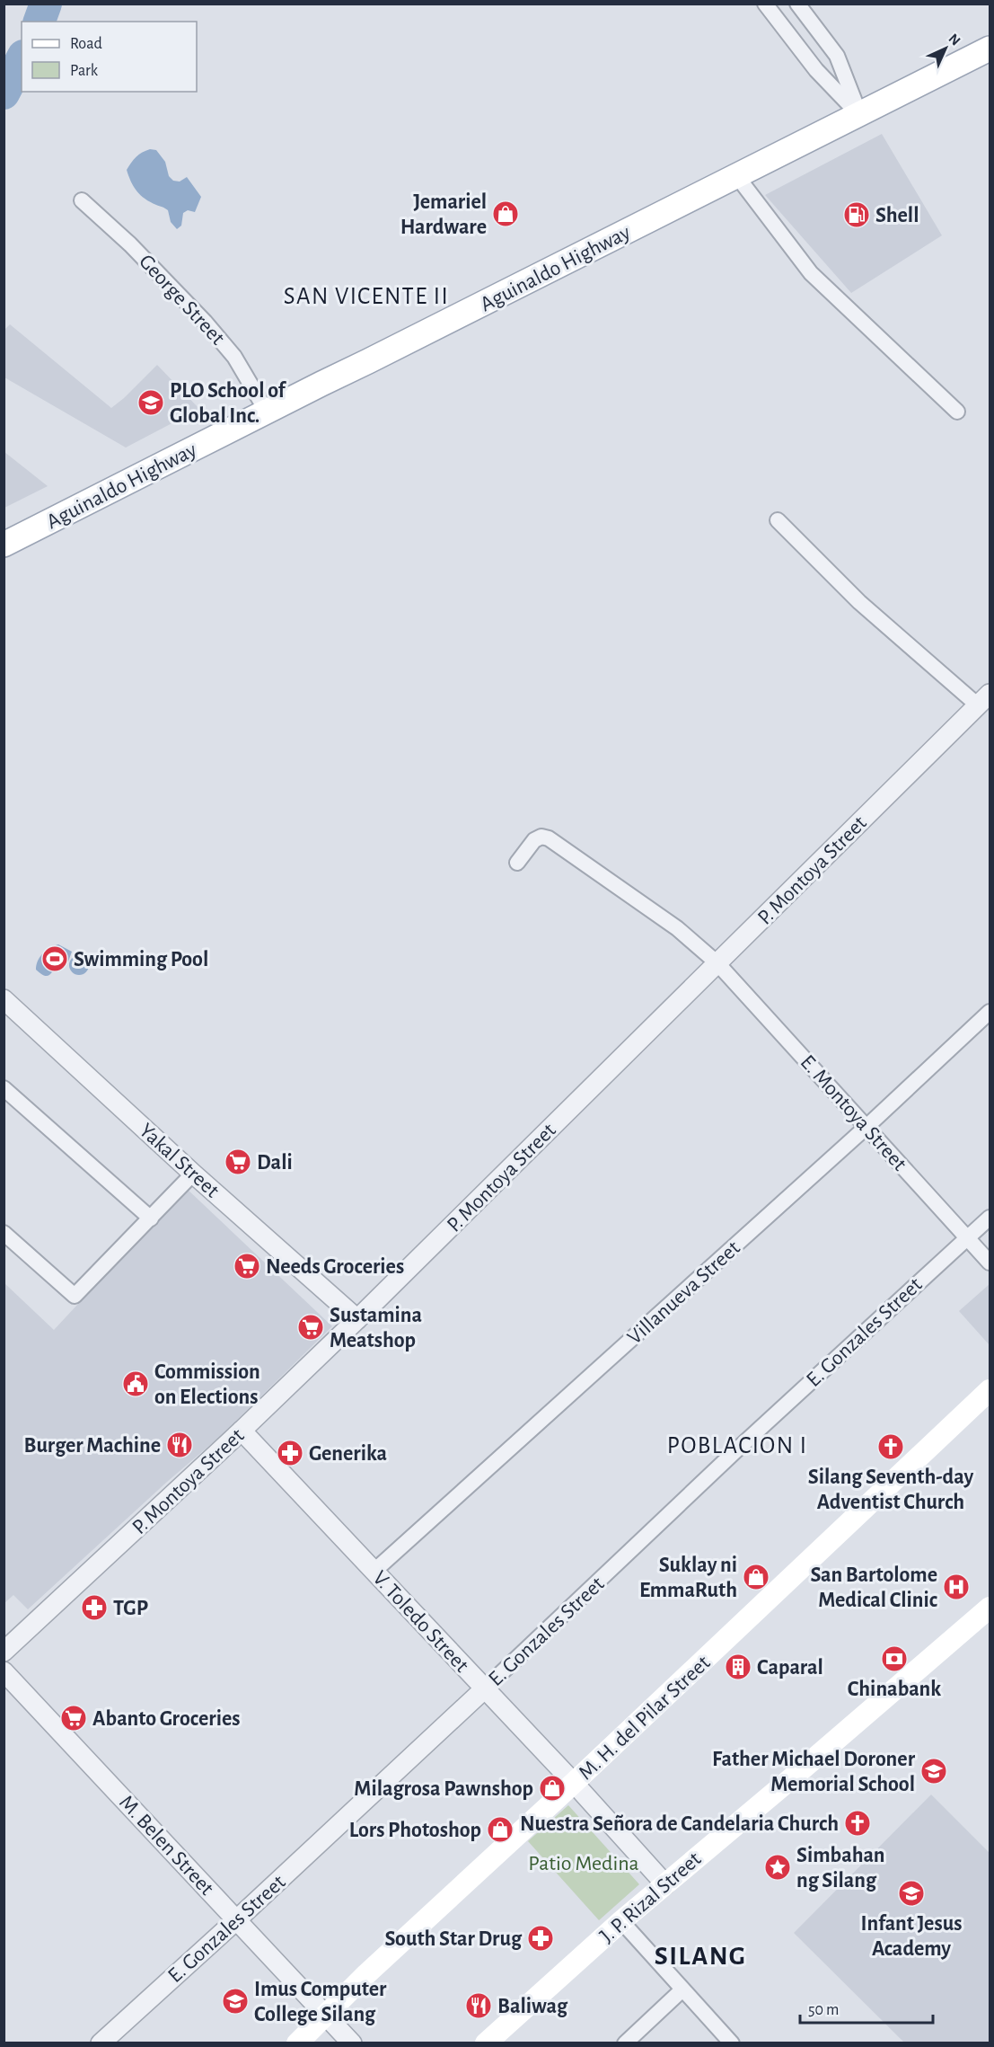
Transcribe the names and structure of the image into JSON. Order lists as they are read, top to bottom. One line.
{"streets":{"main road":["Aguinaldo Highway","M. H. del Pilar Street","J. P. Rizal Street"],"street":["George Street","P. Montoya Street","E. Montoya Street","Yakal Street","Villanueva Street","E. Gonzales Street","V. Toledo Street","M. Belen Street"]},"crossings":[["Aguinaldo Highway","George Street"],["P. Montoya Street","E. Montoya Street"],["P. Montoya Street","Yakal Street"],["P. Montoya Street","V. Toledo Street"],["E. Montoya Street","Villanueva Street"],["E. Montoya Street","E. Gonzales Street"],["Villanueva Street","V. Toledo Street"],["E. Gonzales Street","V. Toledo Street"],["E. Gonzales Street","M. Belen Street"],["V. Toledo Street","M. H. del Pilar Street"],["V. Toledo Street","J. P. Rizal Street"],["M. H. del Pilar Street","M. Belen Street"]],"districts":["SAN VICENTE II","POBLACION I","SILANG"],"parks":["Patio Medina"],"places":{"shop":["Jemariel Hardware","Suklay ni EmmaRuth","Milagrosa Pawnshop","Lors Photoshop"],"fuel station":["Shell"],"school or university":["PLO School of Global Inc.","Father Michael Doroner Memorial School","Infant Jesus Academy","Imus Computer College Silang"],"sports":["Swimming Pool"],"supermarket":["Dali","Needs Groceries","Sustamina Meatshop","Abanto Groceries"],"public building":["Commission on Elections"],"restaurant":["Burger Machine","Baliwag"],"church":["Silang Seventh-day Adventist Church","Nuestra Señora de Candelaria Church"],"pharmacy":["Generika","TGP","South Star Drug"],"hospital":["San Bartolome Medical Clinic"],"bank":["Chinabank"],"building":["Caparal"],"place":["Simbahan ng Silang"]},"legend":["Road","Park"],"scale_bar":"50 m","north":"top right"}
